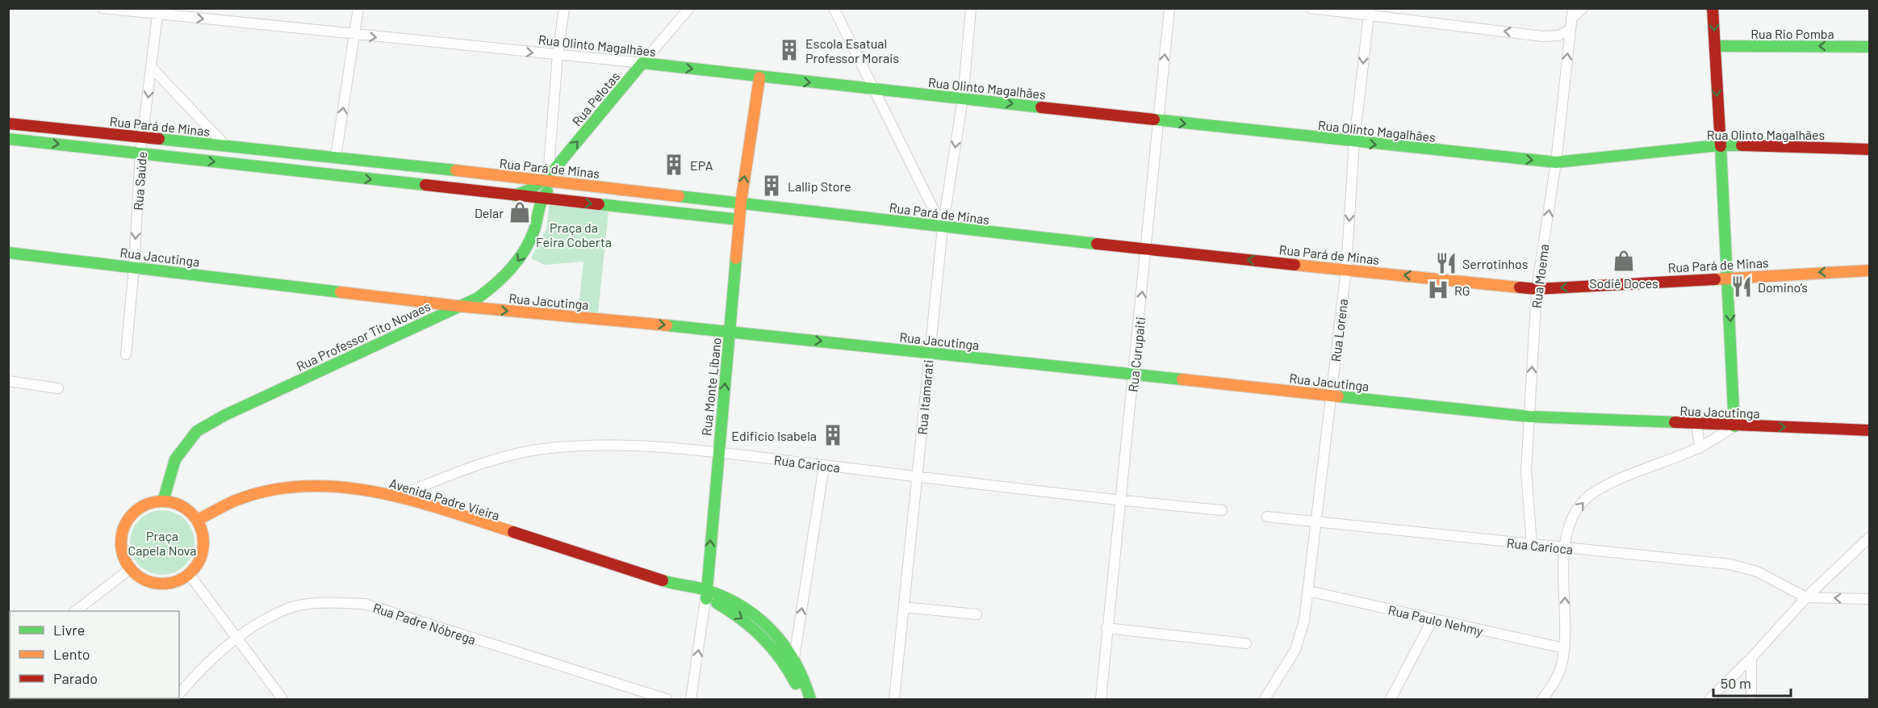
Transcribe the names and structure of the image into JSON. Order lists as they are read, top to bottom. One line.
{"streets":{"street":["Rua Rio Pomba","Rua Olinto Magalhães","Rua Pelotas","Rua Pará de Minas","Rua Saúde","Rua Jacutinga","Rua Moema","Rua Lorena","Rua Professor Tito Novaes","Rua Curupaiti","Rua Monte Líbano","Rua Itamarati","Rua Carioca","Avenida Padre Vieira","Rua Paulo Nehmy","Rua Padre Nóbrega"]},"crossings":[["Rua Olinto Magalhães","Rua Pelotas"],["Rua Olinto Magalhães","Rua Saúde"],["Rua Olinto Magalhães","Rua Moema"],["Rua Olinto Magalhães","Rua Lorena"],["Rua Olinto Magalhães","Rua Curupaiti"],["Rua Olinto Magalhães","Rua Monte Líbano"],["Rua Olinto Magalhães","Rua Itamarati"],["Rua Pelotas","Rua Pará de Minas"],["Rua Pará de Minas","Rua Saúde"],["Rua Pará de Minas","Rua Moema"],["Rua Pará de Minas","Rua Lorena"],["Rua Pará de Minas","Rua Curupaiti"],["Rua Pará de Minas","Rua Monte Líbano"],["Rua Pará de Minas","Rua Itamarati"],["Rua Saúde","Rua Jacutinga"],["Rua Jacutinga","Rua Moema"],["Rua Jacutinga","Rua Lorena"],["Rua Jacutinga","Rua Professor Tito Novaes"],["Rua Jacutinga","Rua Curupaiti"],["Rua Jacutinga","Rua Monte Líbano"],["Rua Jacutinga","Rua Itamarati"],["Rua Moema","Rua Carioca"],["Rua Lorena","Rua Carioca"],["Rua Lorena","Rua Paulo Nehmy"],["Rua Professor Tito Novaes","Avenida Padre Vieira"],["Rua Curupaiti","Rua Carioca"],["Rua Monte Líbano","Rua Carioca"],["Rua Monte Líbano","Avenida Padre Vieira"],["Rua Itamarati","Rua Carioca"],["Rua Carioca","Avenida Padre Vieira"]],"one_way":["Rua Rio Pomba","Rua Olinto Magalhães","Rua Pelotas","Rua Pará de Minas","Rua Saúde","Rua Moema","Rua Lorena","Rua Monte Líbano"],"parks":["Praça da Feira Coberta","Praça Capela Nova"],"places":{"building":["Escola Esatual Professor Morais","EPA","Lallip Store","Edificio Isabela"],"shop":["Delar","Sodiê Doces"],"restaurant":["Serrotinhos","Domino’s"],"hospital":["RG"]},"legend":["Livre","Lento","Parado"],"scale_bar":"50 m"}
